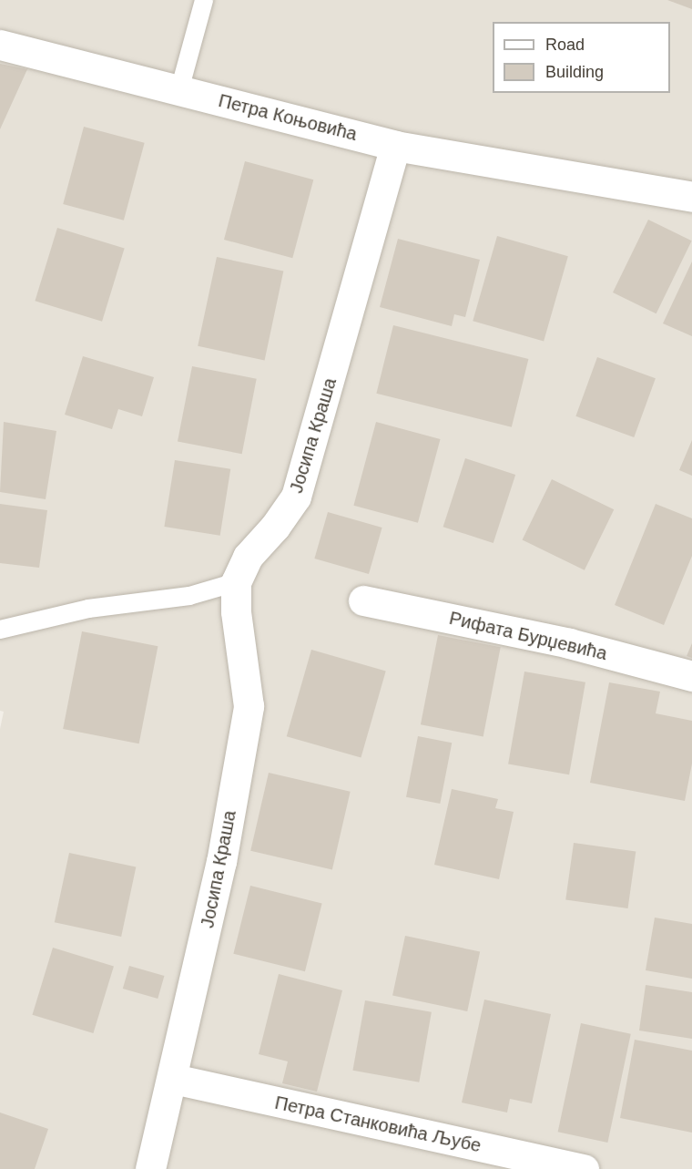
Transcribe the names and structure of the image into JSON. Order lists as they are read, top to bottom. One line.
{"streets":{"street":["Петра Коњовића","Јосипа Краша","Рифата Бурџевића","Петра Станковића Љубе"]},"crossings":[["Петра Коњовића","Јосипа Краша"],["Јосипа Краша","Петра Станковића Љубе"]],"legend":["Road","Building"]}
